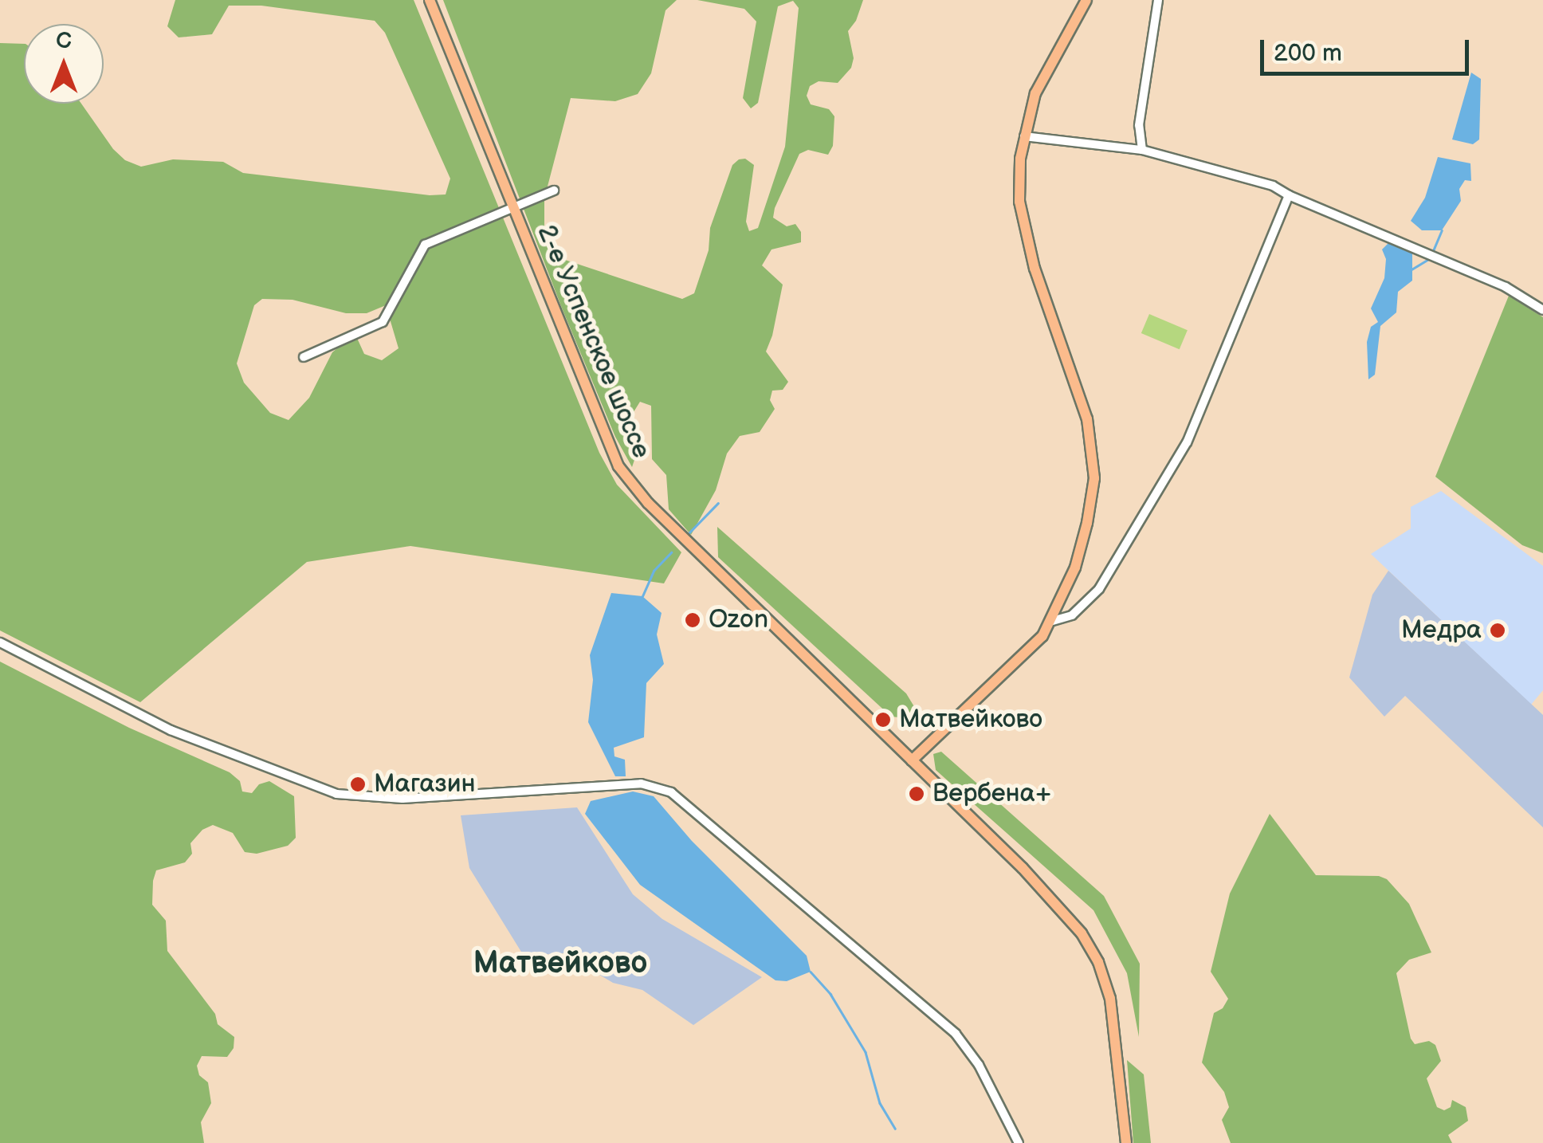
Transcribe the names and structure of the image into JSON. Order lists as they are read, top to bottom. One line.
{"streets":{"main road":["2-е Успенское шоссе"]},"districts":["Матвейково"],"places":["Ozon","Медра","Матвейково","Магазин","Вербена+"],"scale_bar":"200 m","north":"top"}
